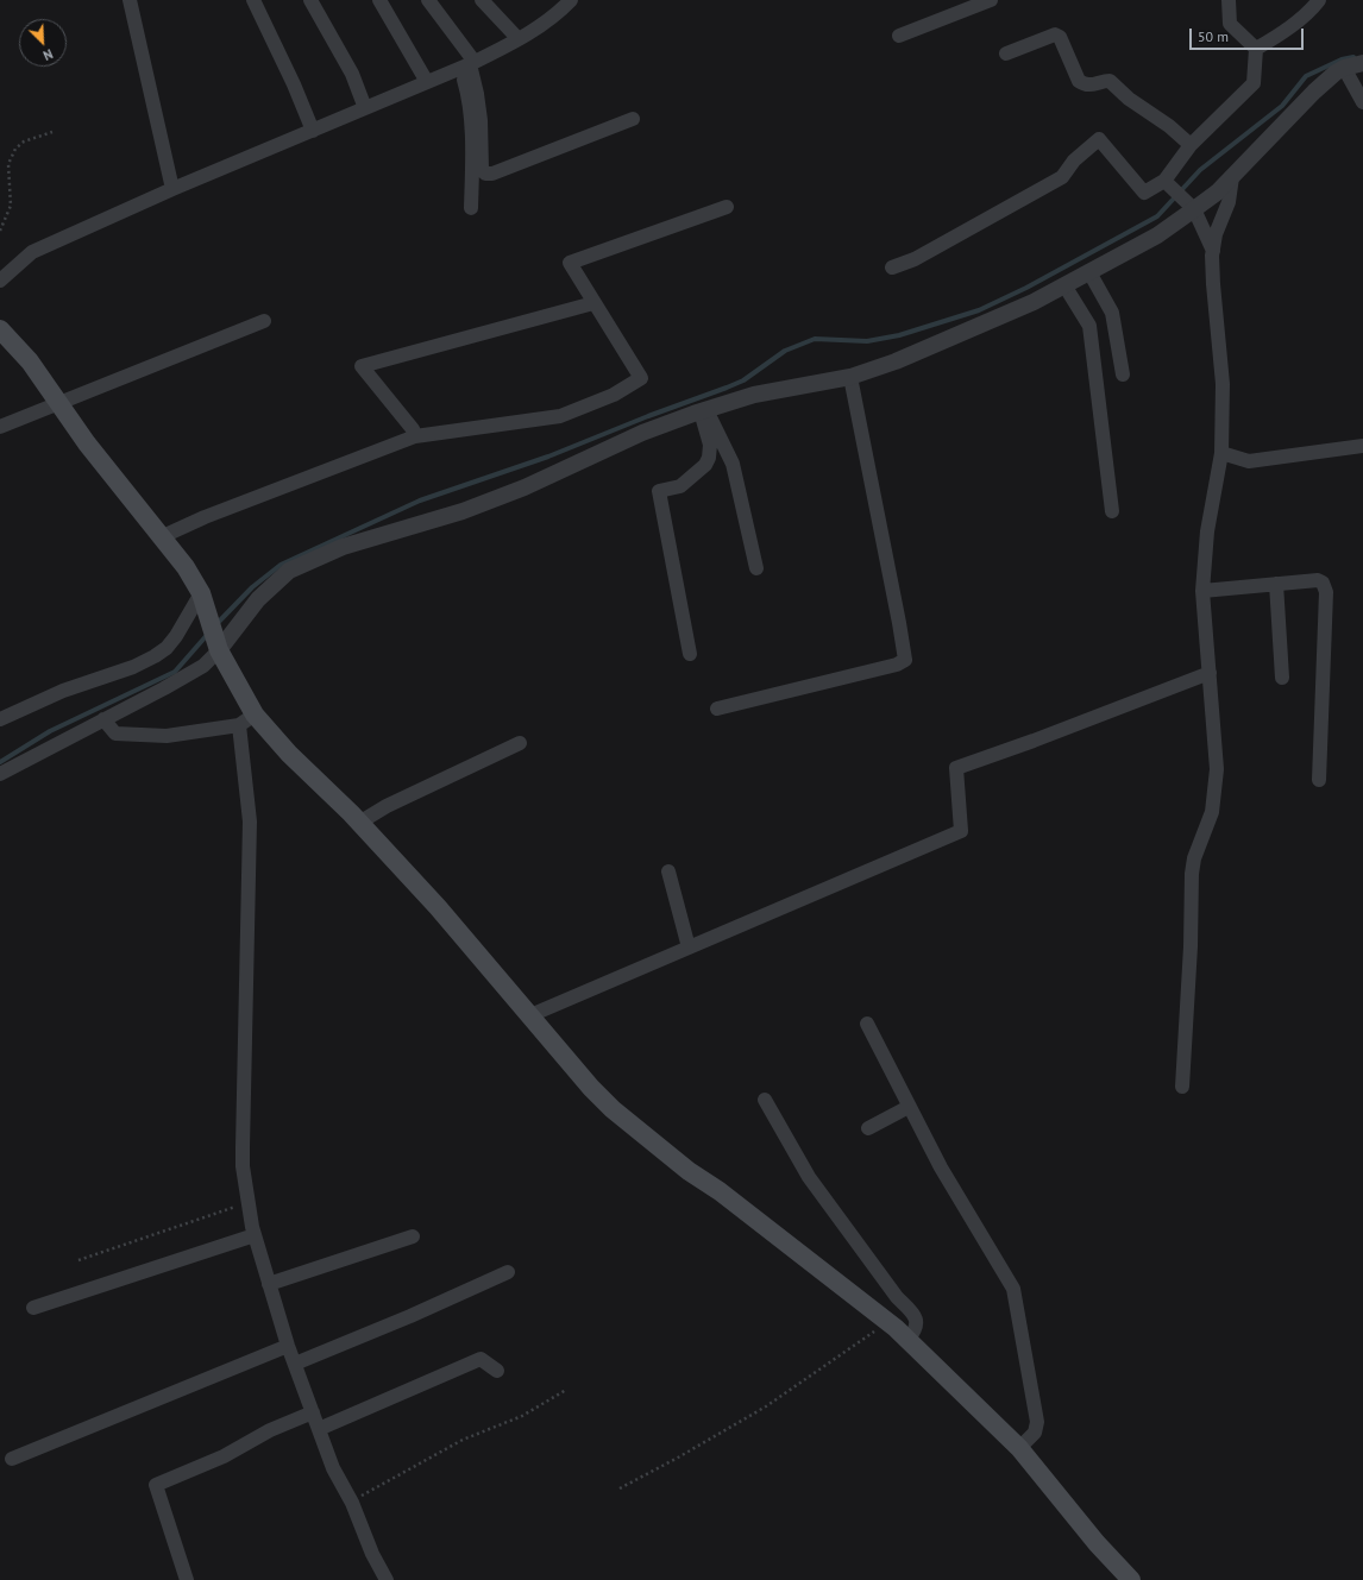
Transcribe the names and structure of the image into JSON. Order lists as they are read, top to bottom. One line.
{"scale_bar":"50 m","north":"bottom right"}
